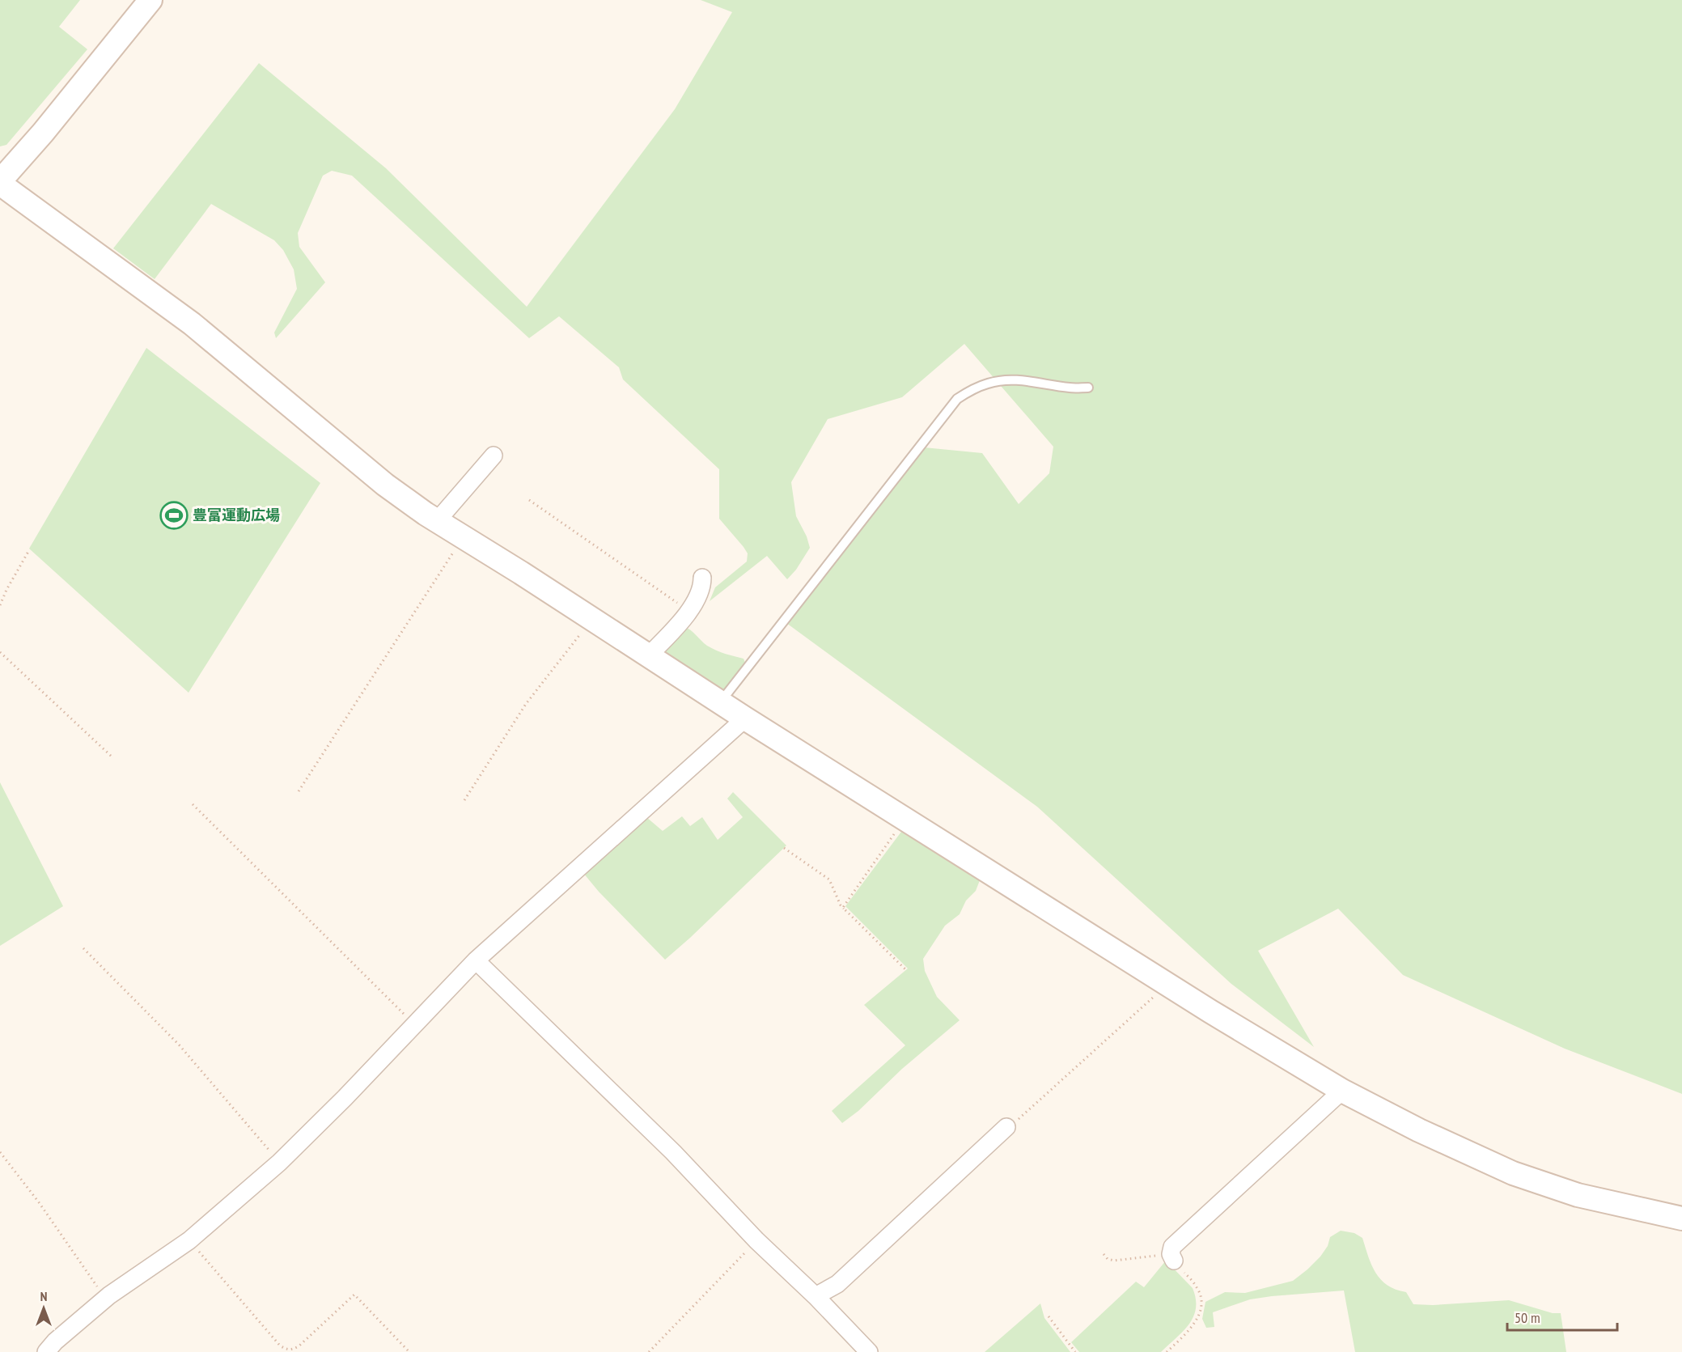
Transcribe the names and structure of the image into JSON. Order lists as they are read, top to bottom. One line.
{"places":{"sports":["豊富運動広場"]},"scale_bar":"50 m","north":"top"}
